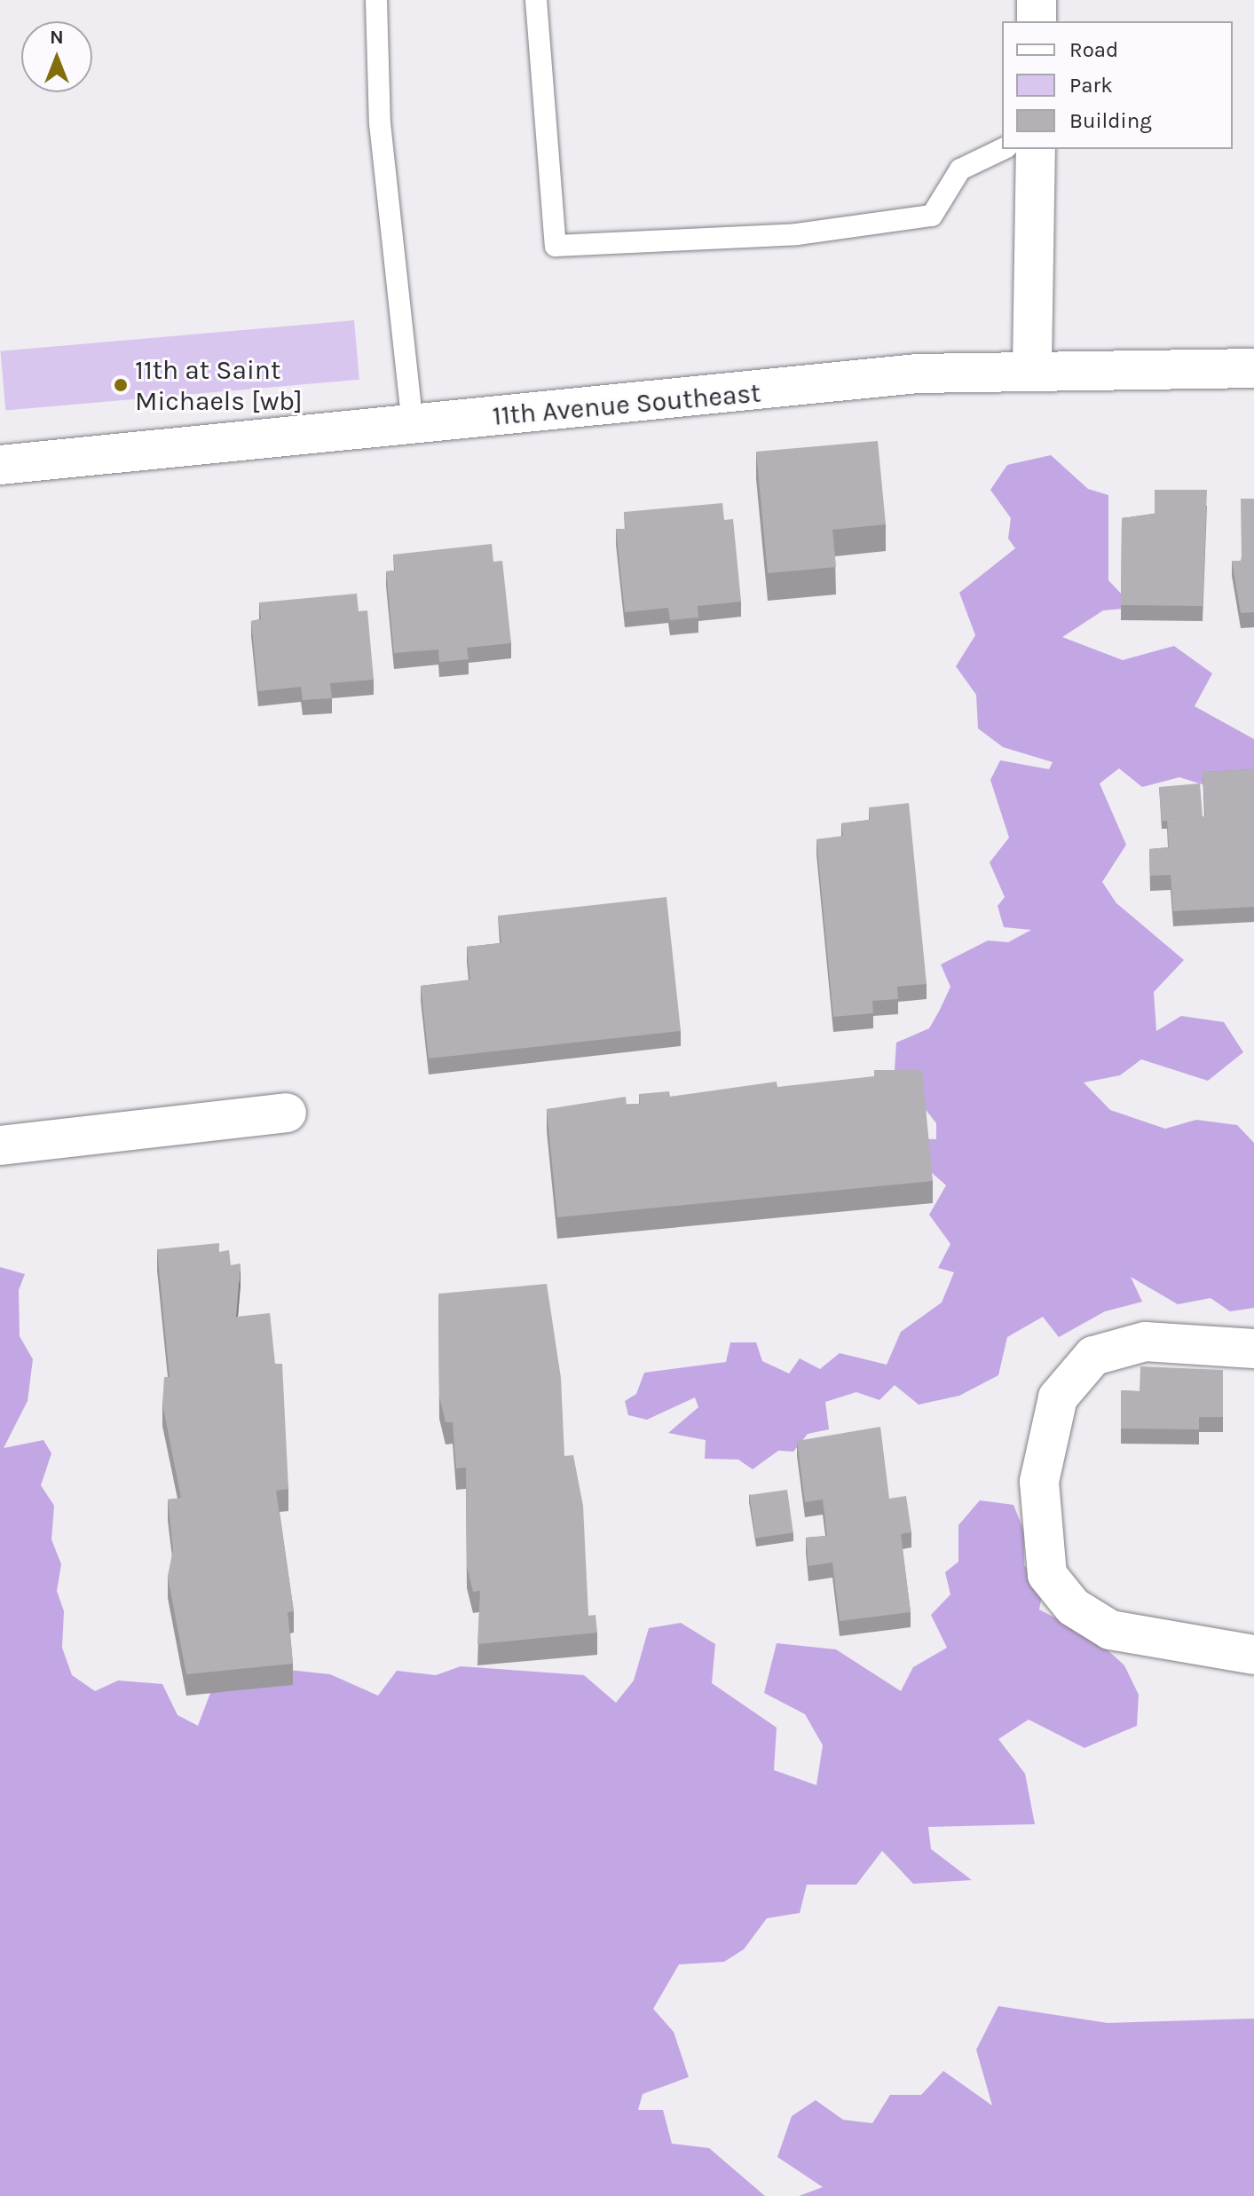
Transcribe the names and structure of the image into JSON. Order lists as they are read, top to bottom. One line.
{"streets":{"street":["11th Avenue Southeast"]},"places":["11th at Saint Michaels [wb]"],"legend":["Road","Park","Building"],"north":"top"}
